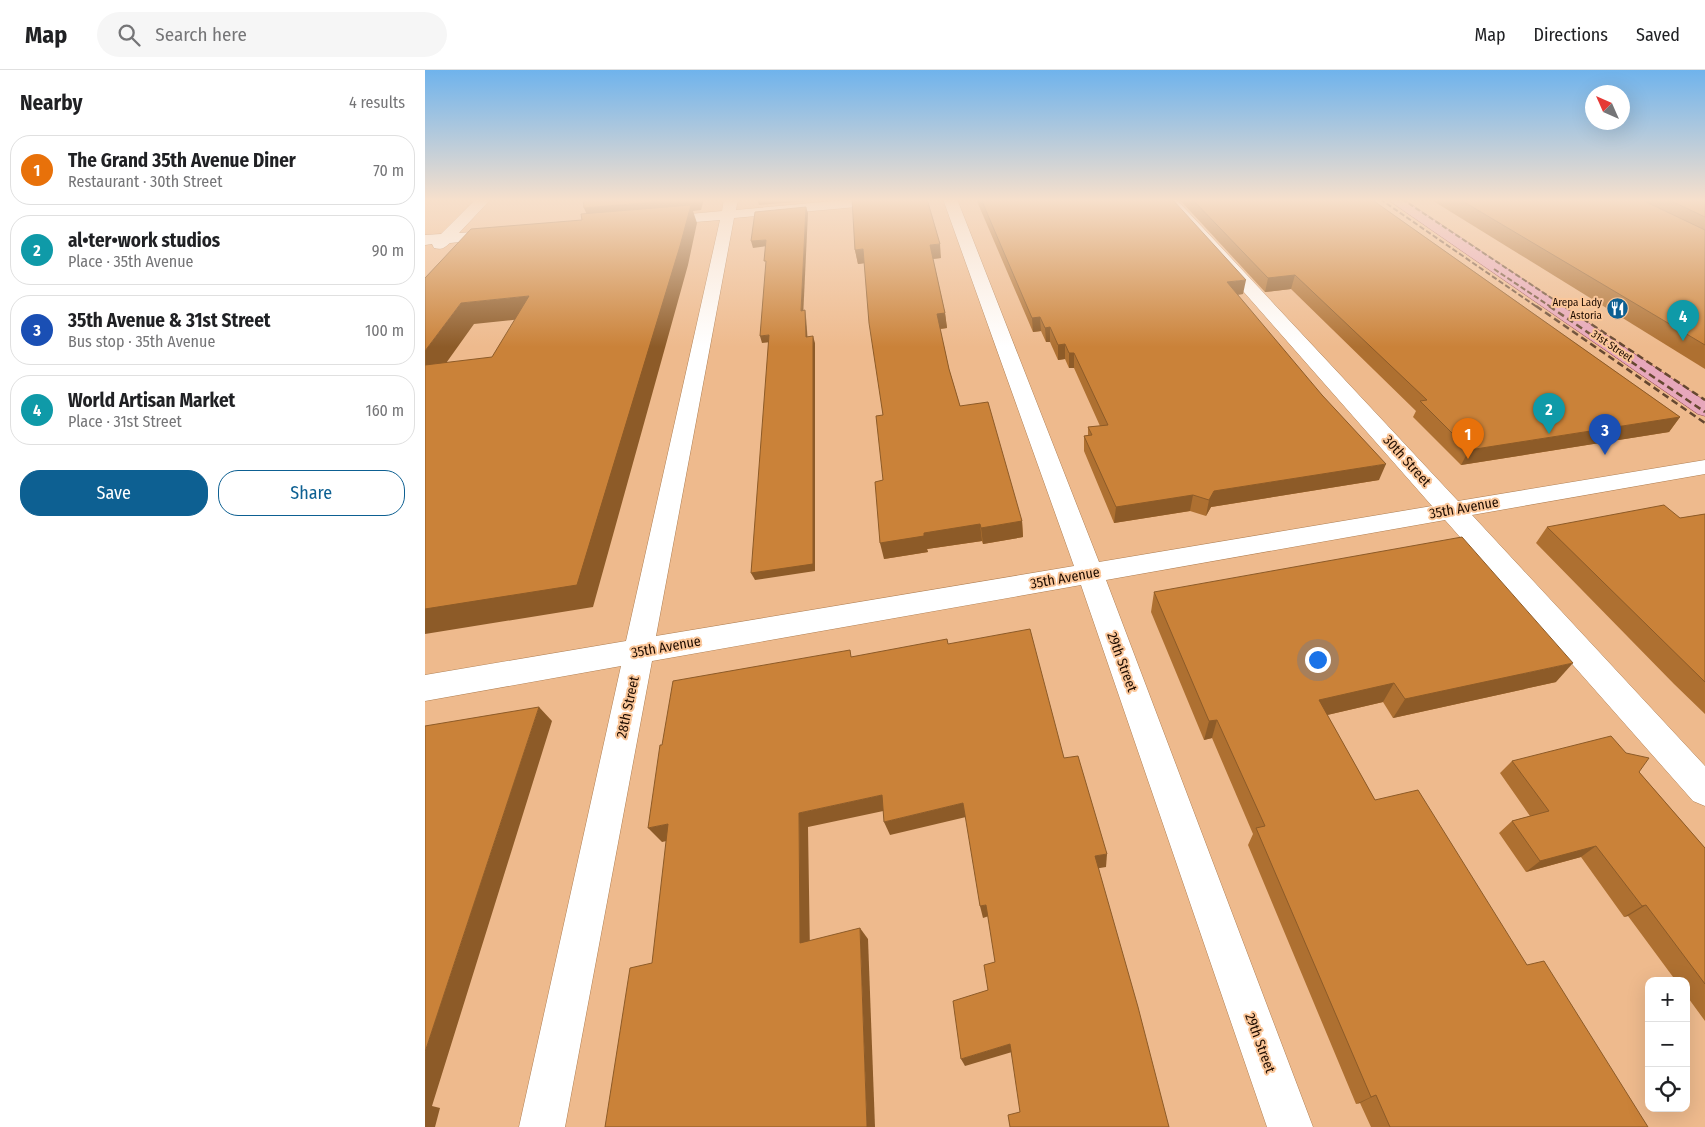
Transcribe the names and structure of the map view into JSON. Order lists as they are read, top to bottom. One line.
{"streets":{"main road":["31st Street"],"street":["30th Street","35th Avenue","29th Street","28th Street"]},"crossings":[["30th Street","35th Avenue"],["35th Avenue","29th Street"],["35th Avenue","28th Street"]],"places":{"restaurant":["Arepa Lady Astoria"]},"north":"top left","page":{"header":"Map","search":"Search here","nav":["Map","Directions","Saved"],"heading":["Nearby","4 results"],"list":[{"mark":"1","name":"The Grand 35th Avenue Diner","note":"Restaurant · 30th Street","value":"70 m"},{"mark":"2","name":"al•ter•work studios","note":"Place · 35th Avenue","value":"90 m"},{"mark":"3","name":"35th Avenue & 31st Street","note":"Bus stop · 35th Avenue","value":"100 m"},{"mark":"4","name":"World Artisan Market","note":"Place · 31st Street","value":"160 m"}],"pins":["4","2","3","1"],"buttons":["Save","Share"],"map_buttons":["+","−"]}}
